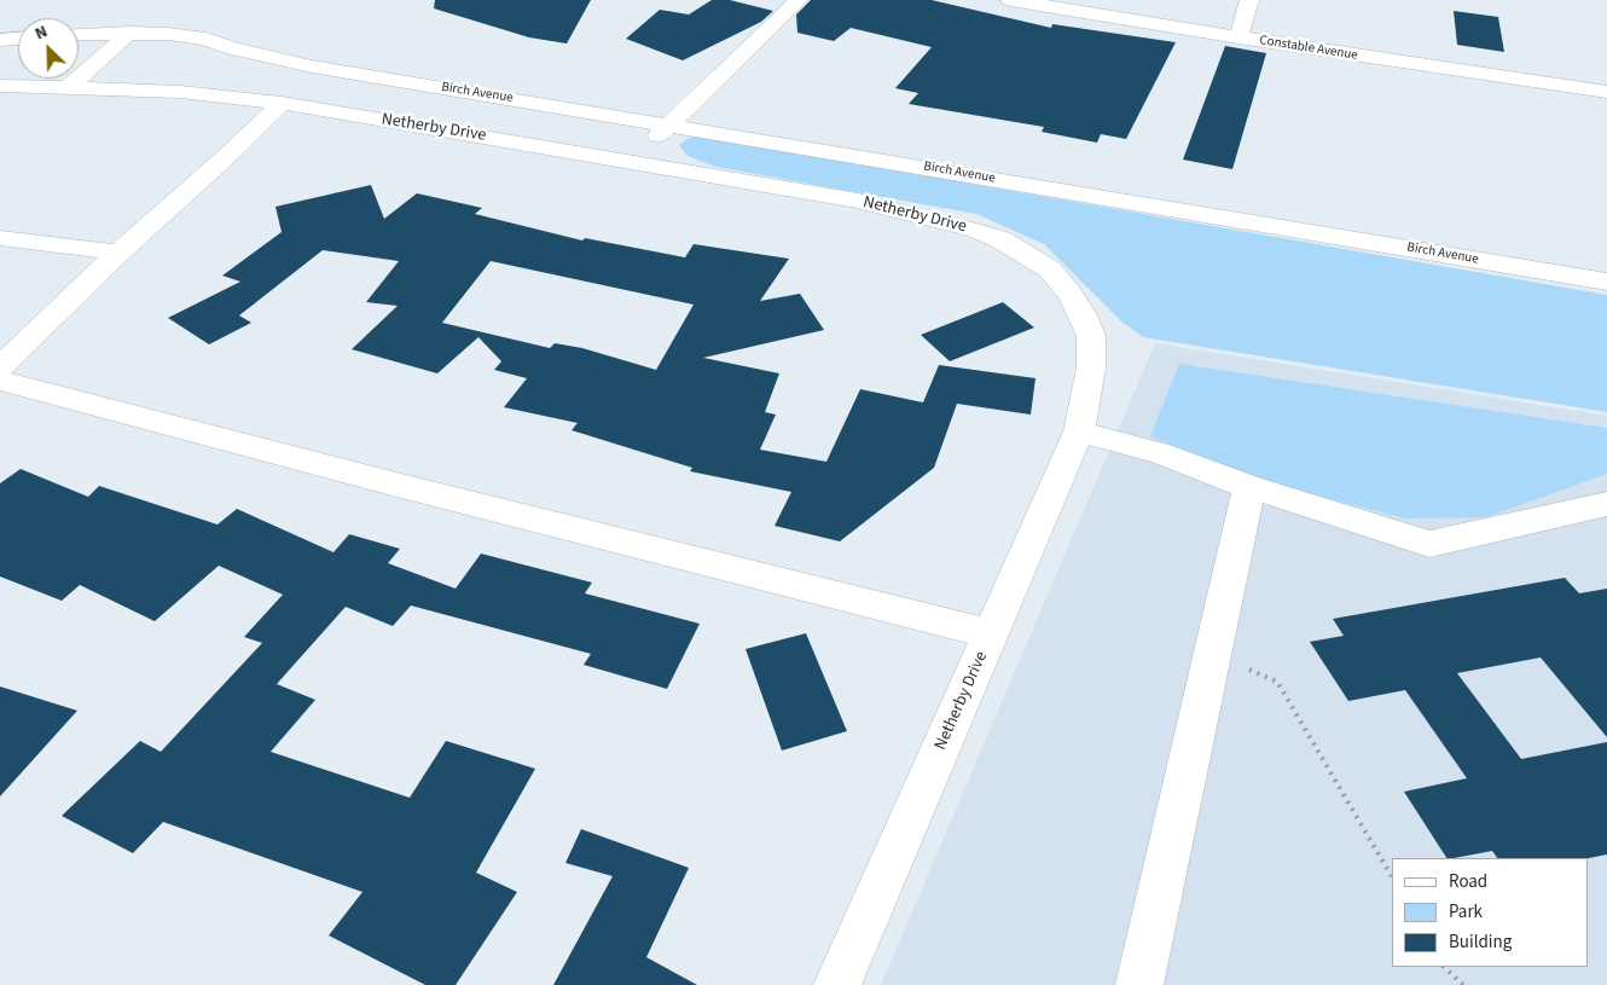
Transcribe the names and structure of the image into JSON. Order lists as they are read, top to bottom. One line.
{"streets":{"street":["Constable Avenue","Birch Avenue","Netherby Drive"]},"legend":["Road","Park","Building"],"north":"top left"}
